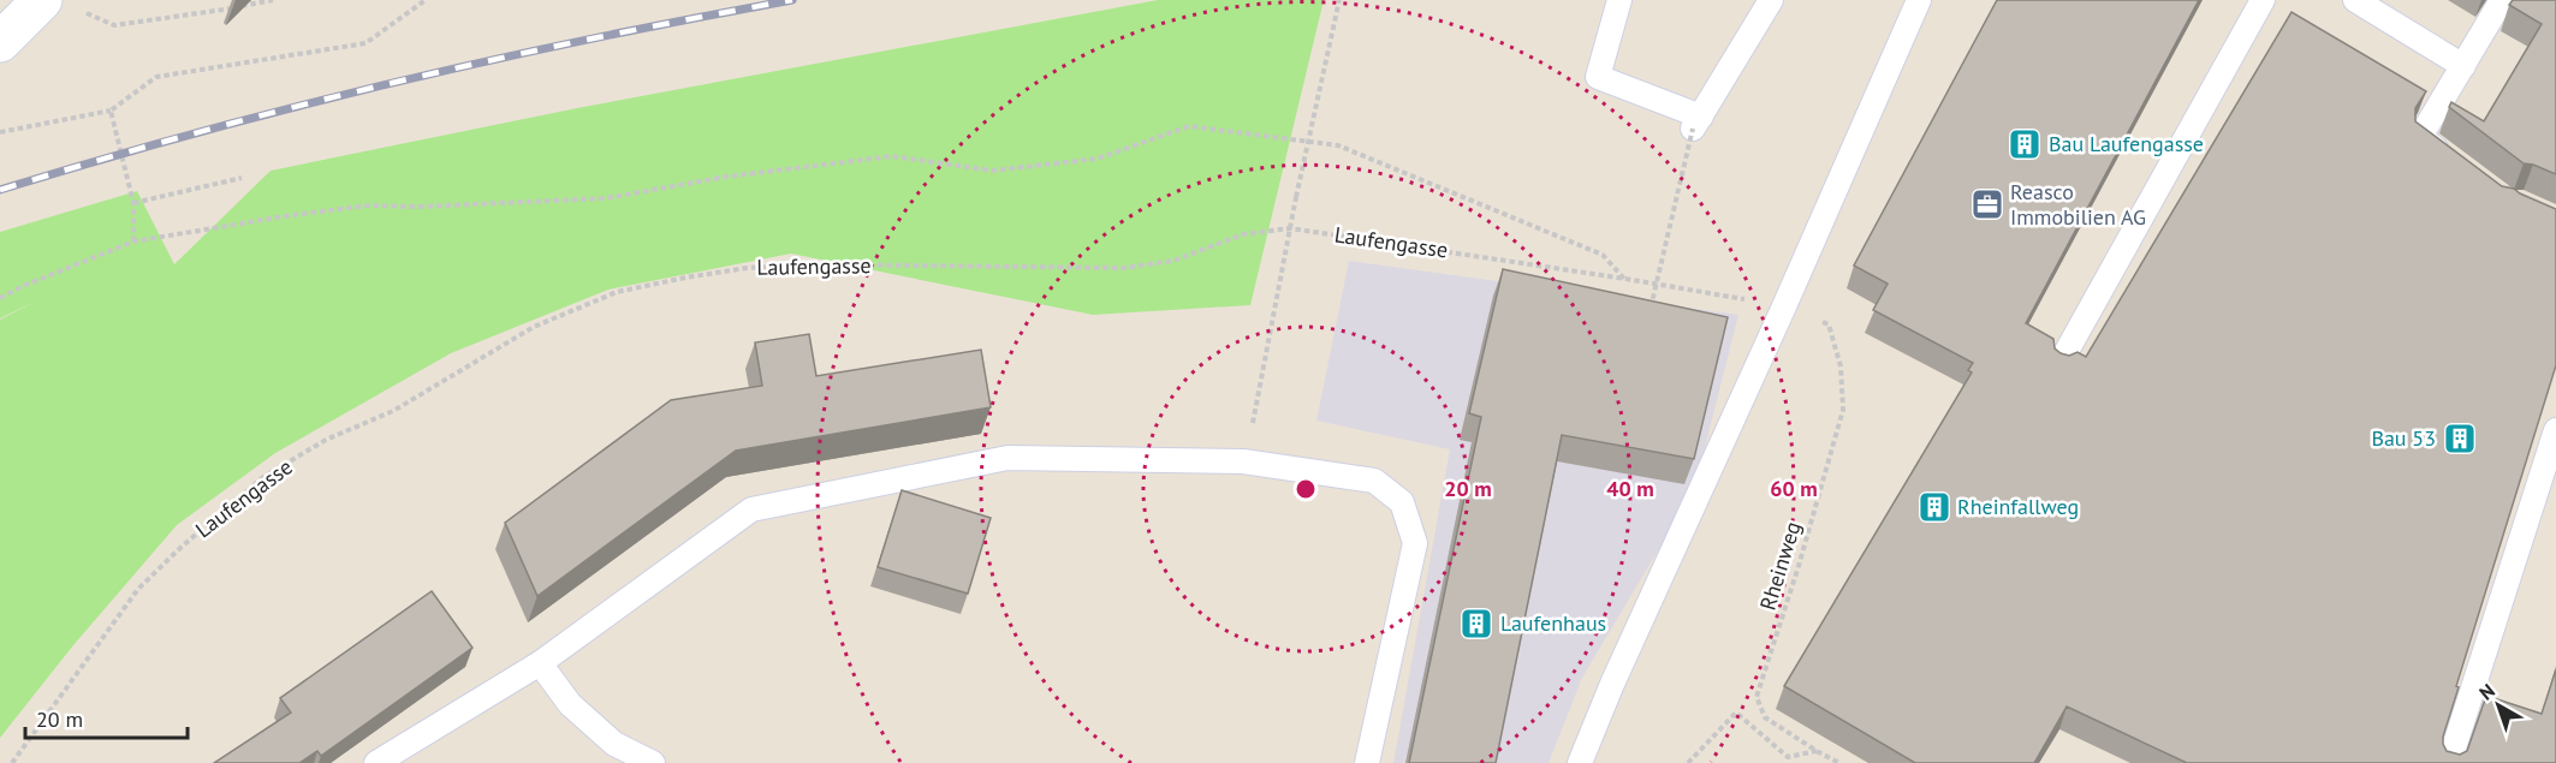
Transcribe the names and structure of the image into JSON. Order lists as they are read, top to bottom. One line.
{"streets":{"path":["Laufengasse","Rheinweg"]},"crossings":[["Laufengasse","Rheinweg"]],"places":{"building":["Bau Laufengasse","Bau 53","Rheinfallweg","Laufenhaus"],"office":["Reasco Immobilien AG"]},"scale_bar":"20 m","north":"top left","rings":["20 m","40 m","60 m"]}
